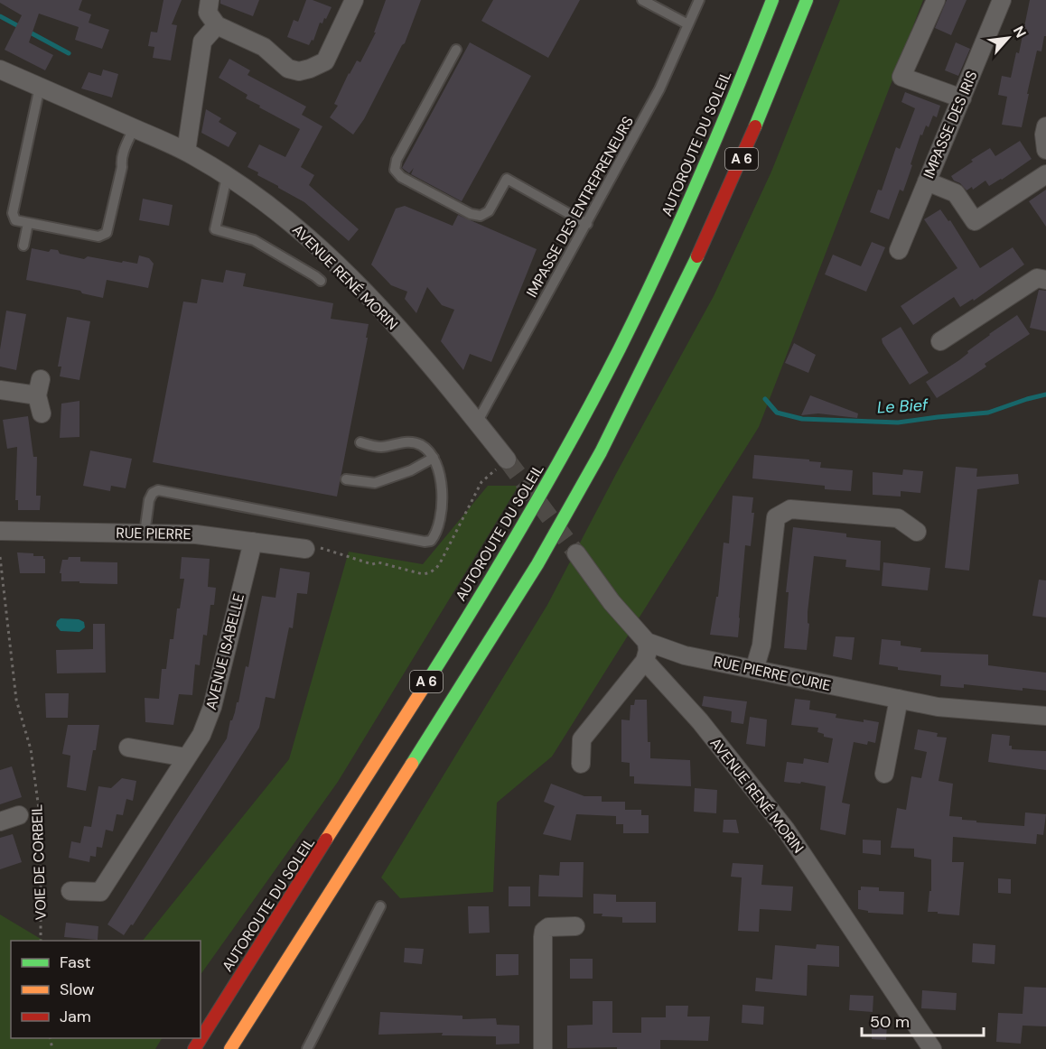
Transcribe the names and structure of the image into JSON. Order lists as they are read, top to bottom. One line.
{"streets":{"highway":["AUTOROUTE DU SOLEIL","A 6"],"street":["IMPASSE DES IRIS","AVENUE RENÉ MORIN","RUE PIERRE","AVENUE ISABELLE","RUE PIERRE CURIE"],"lane":["IMPASSE DES ENTREPRENEURS"],"path":["VOIE DE CORBEIL"]},"crossings":[["IMPASSE DES ENTREPRENEURS","AVENUE RENÉ MORIN"],["RUE PIERRE","AVENUE ISABELLE"]],"water":["Le Bief"],"legend":["Fast","Slow","Jam"],"scale_bar":"50 m","north":"top right"}
